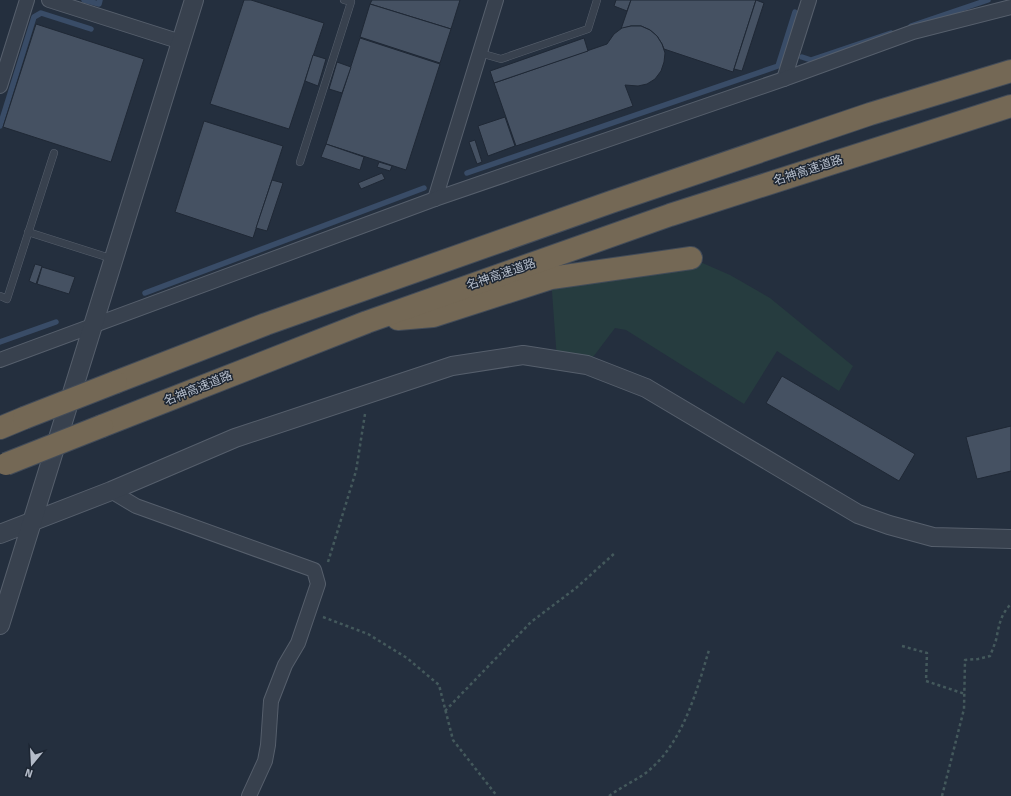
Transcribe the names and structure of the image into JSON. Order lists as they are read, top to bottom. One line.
{"streets":{"highway":["名神高速道路"]},"north":"bottom"}
